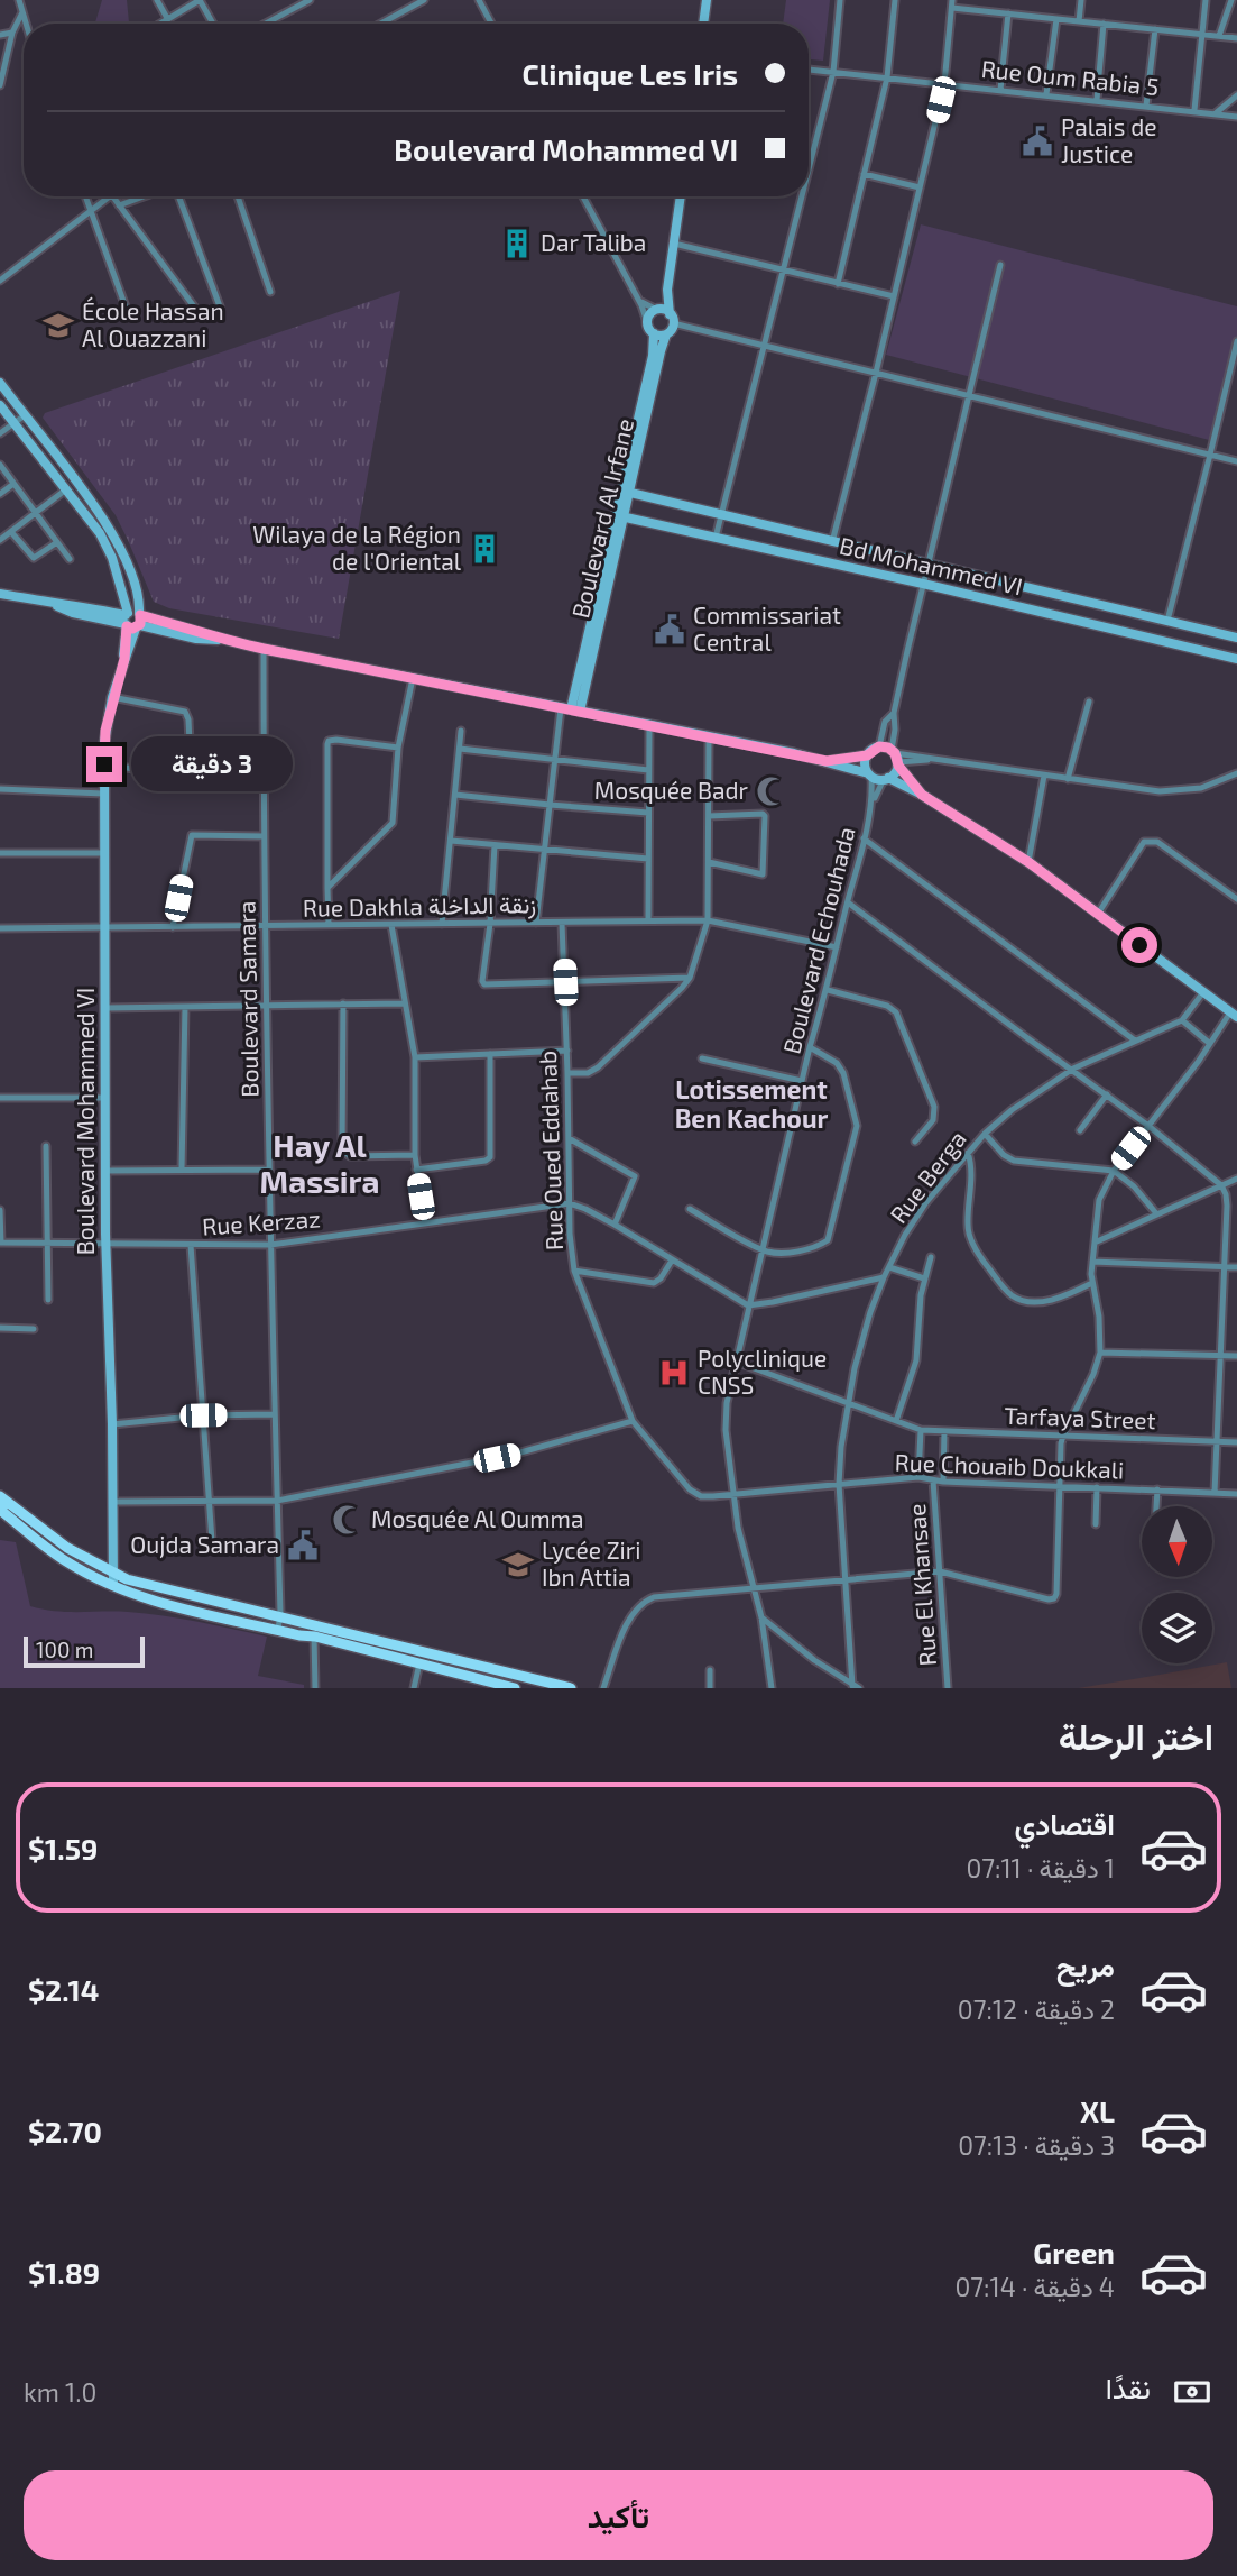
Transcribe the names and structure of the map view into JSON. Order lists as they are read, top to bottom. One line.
{"streets":{"street":["Rue Oum Rabia 5","Boulevard Al Irfane","Bd Mohammed VI","Rue Dakhla زنقة الداخلة","Boulevard Echouhada","Boulevard Samara","Boulevard Mohammed VI","Rue Oued Eddahab","Rue Berga","Rue Kerzaz","Tarfaya Street","Rue Chouaib Doukkali","Rue El Khansae"]},"crossings":[["Boulevard Al Irfane","Bd Mohammed VI"],["Rue Dakhla زنقة الداخلة","Boulevard Echouhada"],["Rue Dakhla زنقة الداخلة","Boulevard Samara"],["Rue Dakhla زنقة الداخلة","Boulevard Mohammed VI"],["Rue Dakhla زنقة الداخلة","Rue Oued Eddahab"],["Boulevard Echouhada","Rue Oued Eddahab"],["Boulevard Echouhada","Rue Chouaib Doukkali"],["Boulevard Samara","Rue Kerzaz"],["Boulevard Mohammed VI","Rue Kerzaz"],["Rue Oued Eddahab","Rue Kerzaz"],["Rue Oued Eddahab","Rue Chouaib Doukkali"],["Rue Berga","Rue Chouaib Doukkali"],["Rue Chouaib Doukkali","Rue El Khansae"]],"districts":["Lotissement Ben Kachour","Hay Al Massira"],"places":{"public building":["Palais de Justice","Commissariat Central","Oujda Samara"],"building":["Dar Taliba","Wilaya de la Région de l'Oriental"],"school or university":["École Hassan Al Ouazzani","Lycée Ziri Ibn Attia"],"mosque":["Mosquée Badr","Mosquée Al Oumma"],"hospital":["Polyclinique CNSS"]},"scale_bar":"100 m","north":"bottom","page":{"banner":["Clinique Les Iris","Boulevard Mohammed VI"],"bubble":"3 دقيقة","scale":"100 m","heading":"اختر الرحلة","list":[{"name":"اقتصادي","note":"1 دقيقة · 07:11","value":"$1.59"},{"name":"مريح","note":"2 دقيقة · 07:12","value":"$2.14"},{"name":"XL","note":"3 دقيقة · 07:13","value":"$2.70"},{"name":"Green","note":"4 دقيقة · 07:14","value":"$1.89"}],"pay":["نقدًا","1.0 km"],"buttons":"تأكيد"}}
